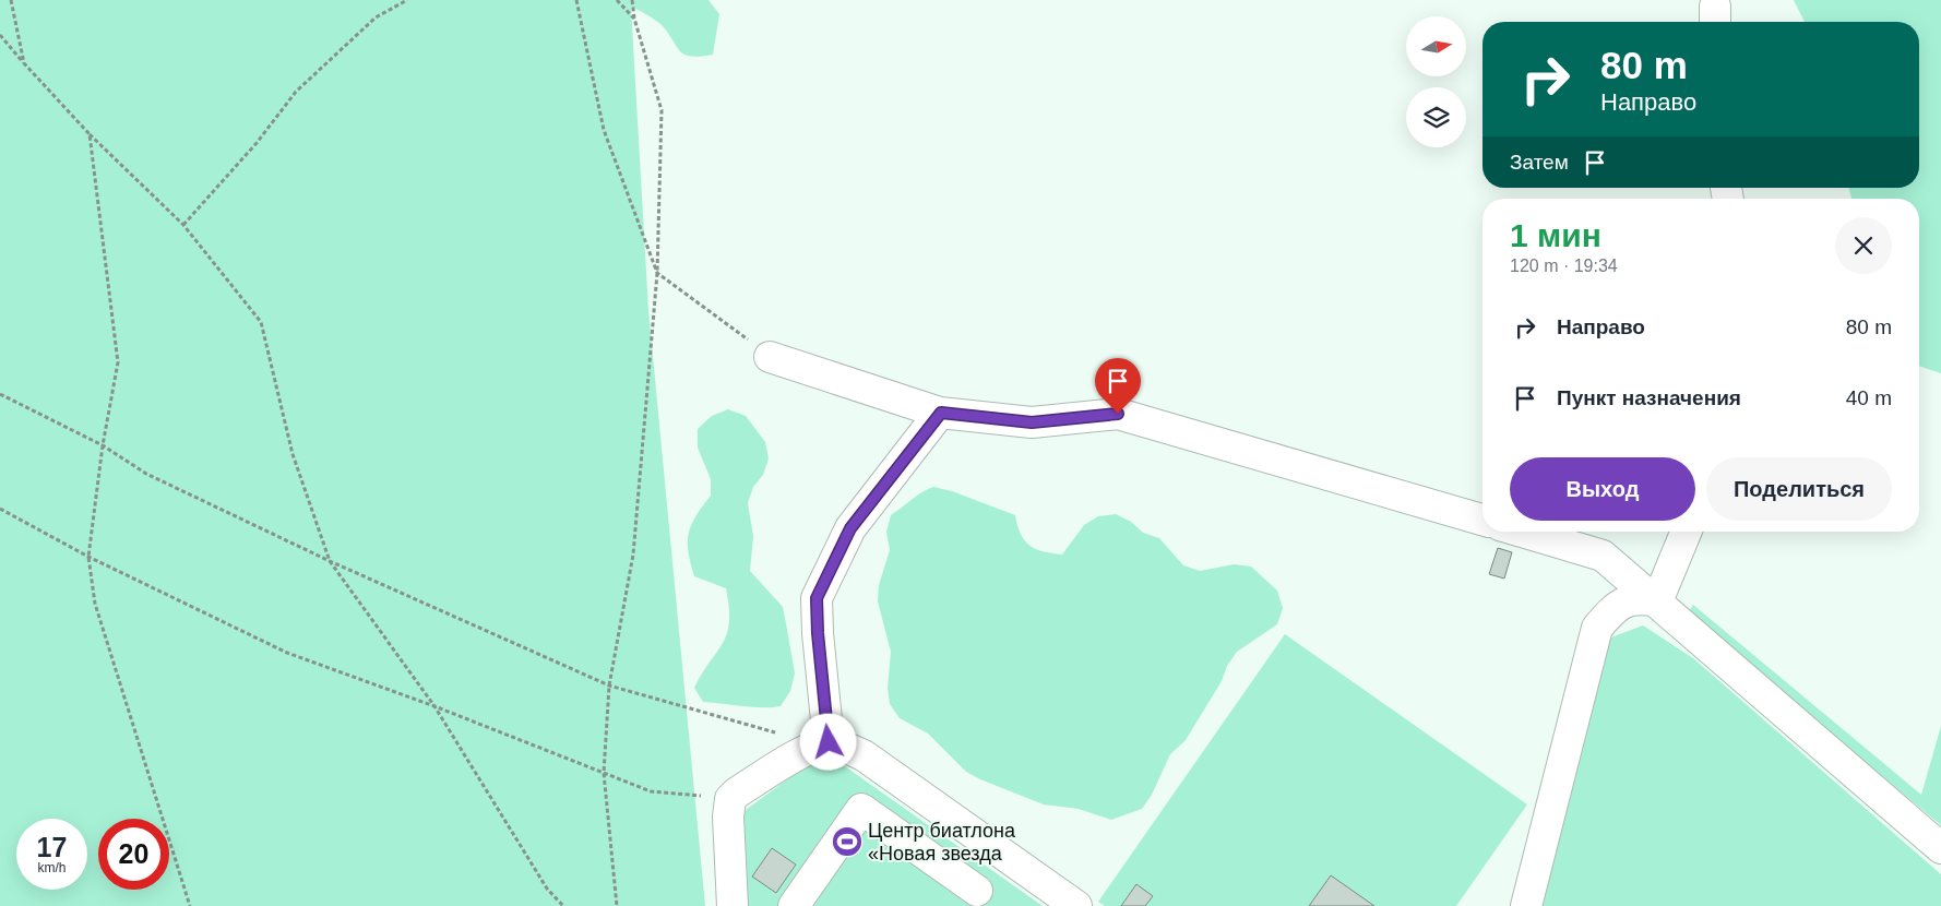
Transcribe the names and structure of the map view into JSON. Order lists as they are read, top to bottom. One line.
{"places":{"sports":["Центр биатлона «Новая звезда"]},"north":"right","page":{"turn":["80 m","Направо"],"then":"Затем","heading":["1 мин","120 m · 19:34"],"list":[{"name":"Направо","value":"80 m"},{"name":"Пункт назначения","value":"40 m"}],"buttons":["Выход","Поделиться"],"speed":"17 km/h","limit":"20"}}
